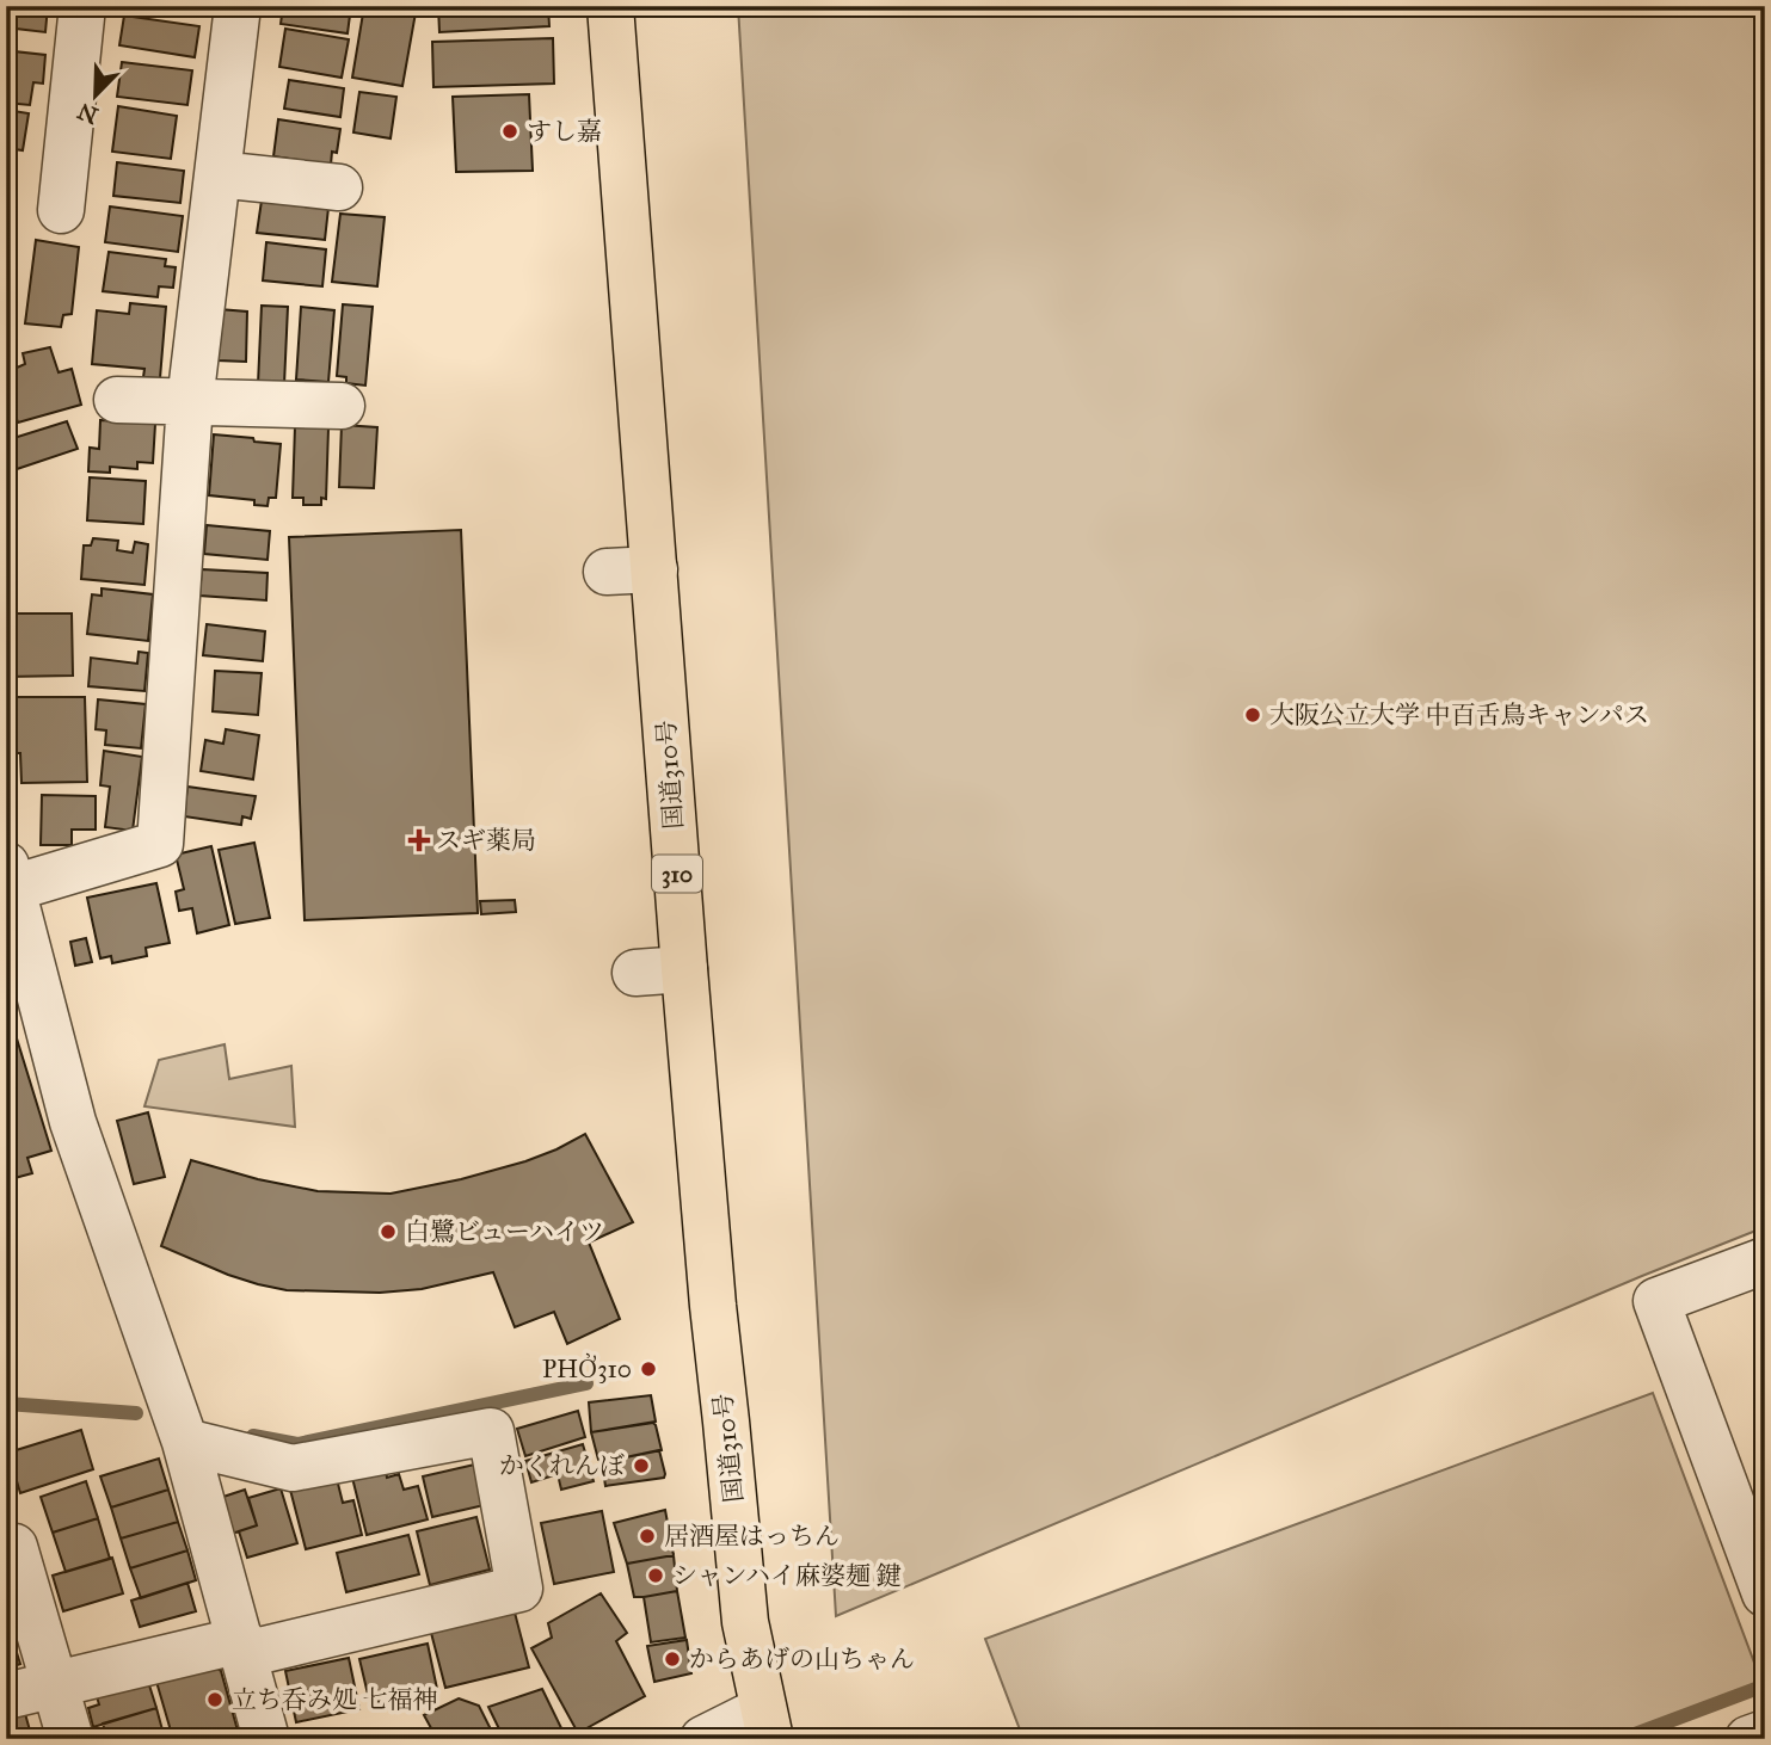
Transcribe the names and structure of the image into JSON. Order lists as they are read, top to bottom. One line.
{"streets":{"highway":["国道310号","310"]},"places":{"other":["すし嘉","大阪公立大学 中百舌鳥キャンパス","白鷺ビューハイツ","PHỞ310","かくれんぼ","居酒屋はっちん","シャンハイ麻婆麺 鍵","からあげの山ちゃん","立ち呑み処 七福神"],"health":["スギ薬局"]},"north":"bottom left"}
